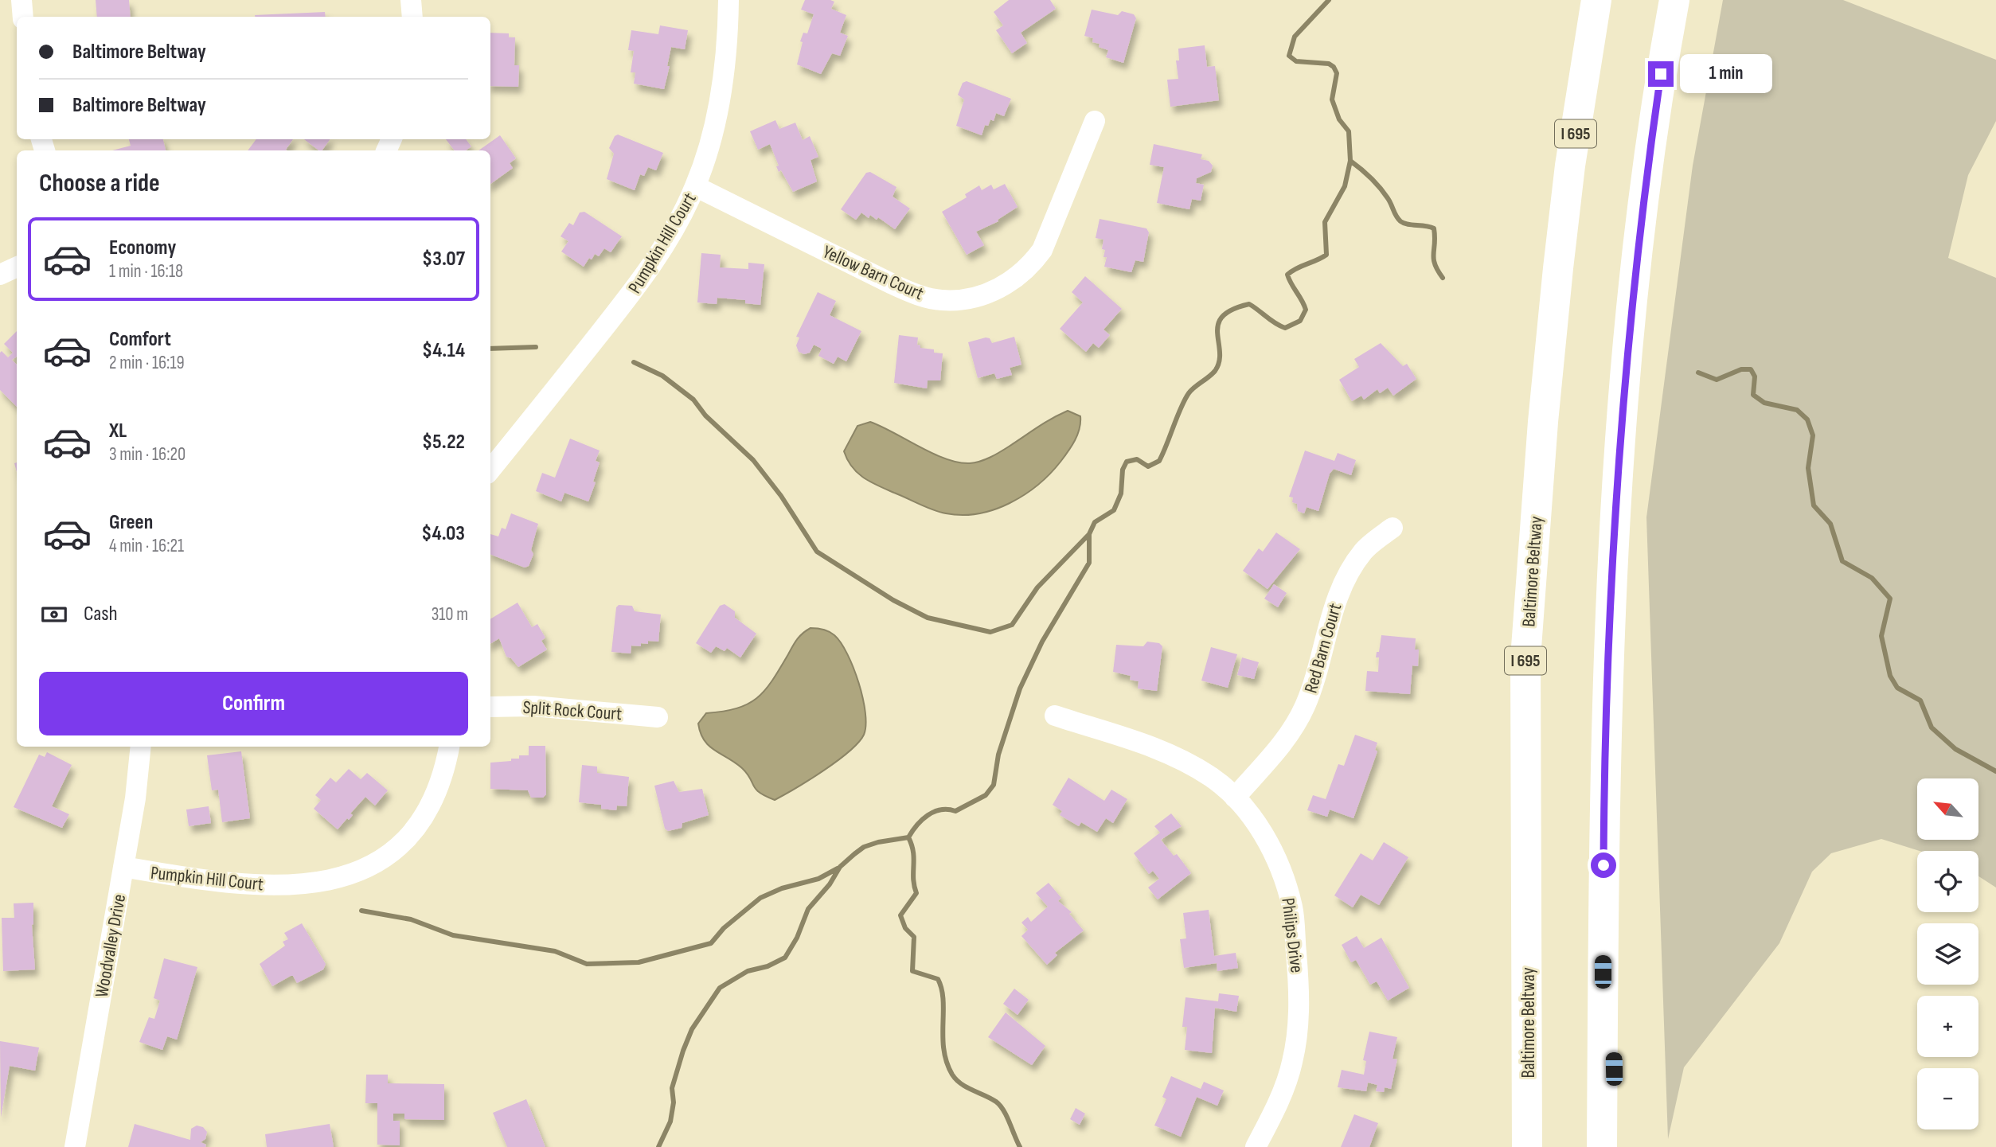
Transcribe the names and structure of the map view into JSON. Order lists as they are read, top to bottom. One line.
{"streets":{"highway":["I 695","Baltimore Beltway"],"street":["Pumpkin Hill Court","Yellow Barn Court","Red Barn Court","Split Rock Court","Philips Drive","Woodvalley Drive"]},"crossings":[["Pumpkin Hill Court","Yellow Barn Court"],["Pumpkin Hill Court","Woodvalley Drive"],["Red Barn Court","Philips Drive"]],"north":"top left","page":{"banner":["Baltimore Beltway","Baltimore Beltway"],"bubble":"1 min","heading":"Choose a ride","list":[{"name":"Economy","note":"1 min · 16:18","value":"$3.07"},{"name":"Comfort","note":"2 min · 16:19","value":"$4.14"},{"name":"XL","note":"3 min · 16:20","value":"$5.22"},{"name":"Green","note":"4 min · 16:21","value":"$4.03"}],"pay":["Cash","310 m"],"buttons":"Confirm","map_buttons":["+","−"]}}
